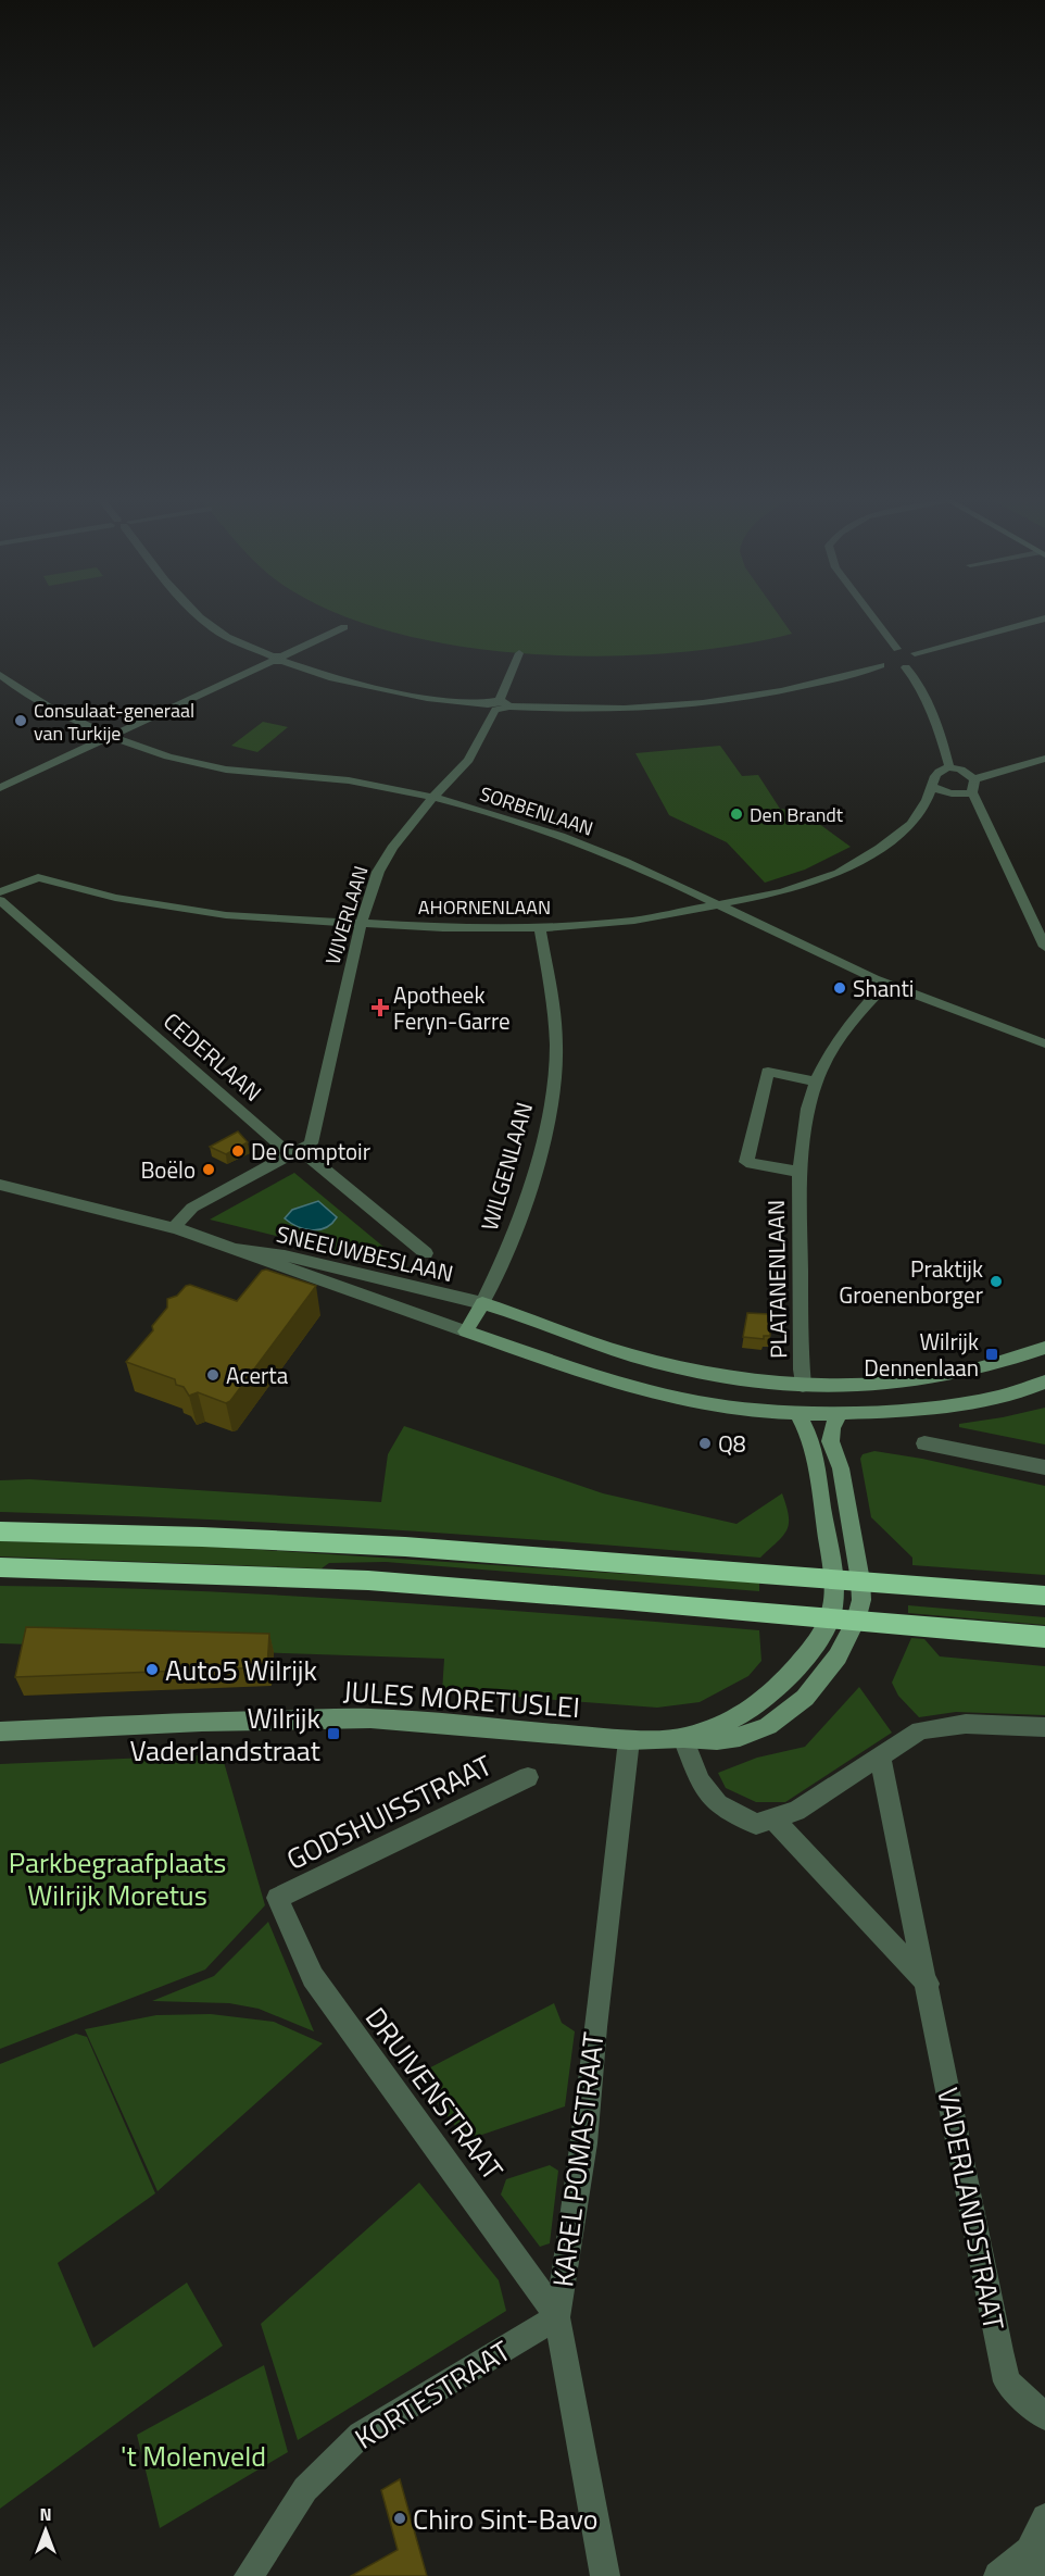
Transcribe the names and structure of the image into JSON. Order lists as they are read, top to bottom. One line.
{"streets":{"street":["SORBENLAAN","AHORNENLAAN","VIJVERLAAN","CEDERLAAN","WILGENLAAN","SNEEUWBESLAAN","PLATANENLAAN","JULES MORETUSLEI","GODSHUISSTRAAT","DRUIVENSTRAAT","KAREL POMASTRAAT","VADERLANDSTRAAT","KORTESTRAAT"]},"crossings":[["SORBENLAAN","AHORNENLAAN"],["SORBENLAAN","VIJVERLAAN"],["SORBENLAAN","PLATANENLAAN"],["AHORNENLAAN","VIJVERLAAN"],["AHORNENLAAN","WILGENLAAN"],["VIJVERLAAN","CEDERLAAN"],["WILGENLAAN","SNEEUWBESLAAN"],["JULES MORETUSLEI","KAREL POMASTRAAT"],["GODSHUISSTRAAT","DRUIVENSTRAAT"],["DRUIVENSTRAAT","KAREL POMASTRAAT"],["DRUIVENSTRAAT","KORTESTRAAT"],["KAREL POMASTRAAT","KORTESTRAAT"]],"parks":["Parkbegraafplaats Wilrijk Moretus","'t Molenveld"],"places":{"other":["Consulaat-generaal van Turkije","Den Brandt","Shanti","De Comptoir","Boëlo","Praktijk Groenenborger","Acerta","Q8","Auto5 Wilrijk","Chiro Sint-Bavo"],"health":["Apotheek Feryn-Garre"],"transit":["Wilrijk Dennenlaan","Wilrijk Vaderlandstraat"]},"north":"top"}
